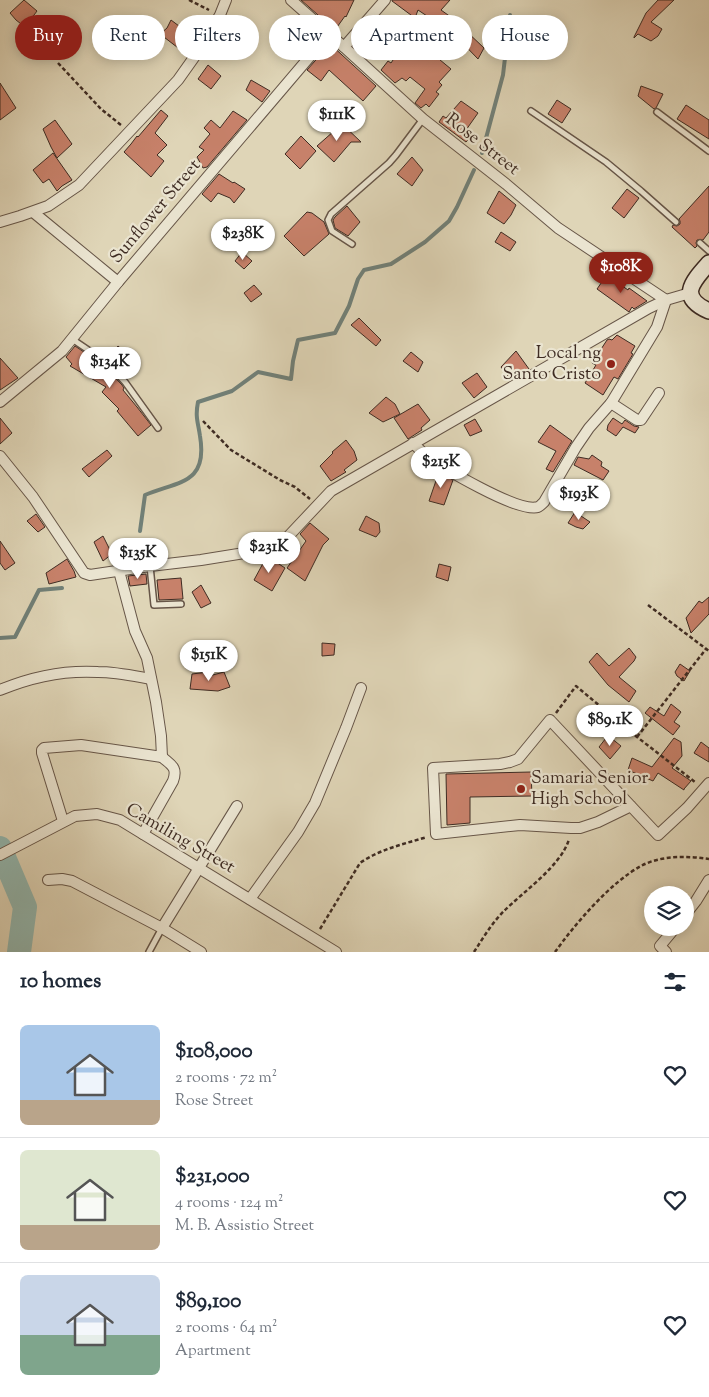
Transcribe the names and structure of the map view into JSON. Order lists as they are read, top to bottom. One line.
{"streets":{"street":["Rose Street","Sunflower Street","Camiling Street"]},"places":["Local ng Santo Cristo","Samaria Senior High School"],"page":{"chip":["Buy","Rent","Filters","New","Apartment","House"],"price":["$111K","$238K","$108K","$134K","$215K","$193K","$231K","$135K","$151K","$89.1K"],"heading":"10 homes","list":[{"name":"$108,000","note":"2 rooms · 72 m² · Rose Street"},{"name":"$231,000","note":"4 rooms · 124 m² · M. B. Assistio Street"},{"name":"$89,100","note":"2 rooms · 64 m² · Apartment"}]}}
